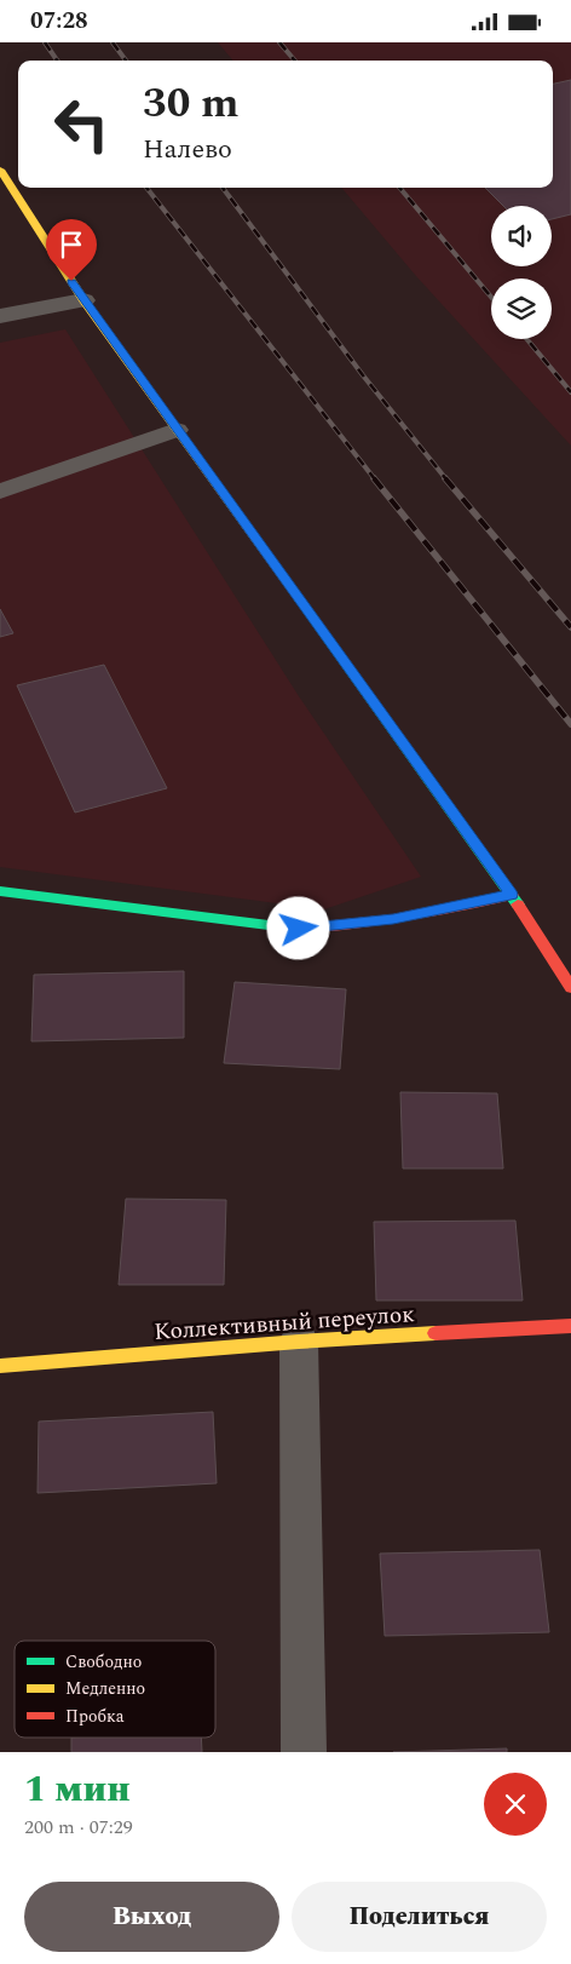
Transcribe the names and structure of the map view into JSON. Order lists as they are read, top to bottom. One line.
{"streets":{"main road":["Коллективный переулок"]},"legend":["Свободно","Медленно","Пробка"],"page":{"status":"07:28","turn":["30 m","Налево"],"heading":["1 мин","200 m · 07:29"],"buttons":["Выход","Поделиться"]}}
